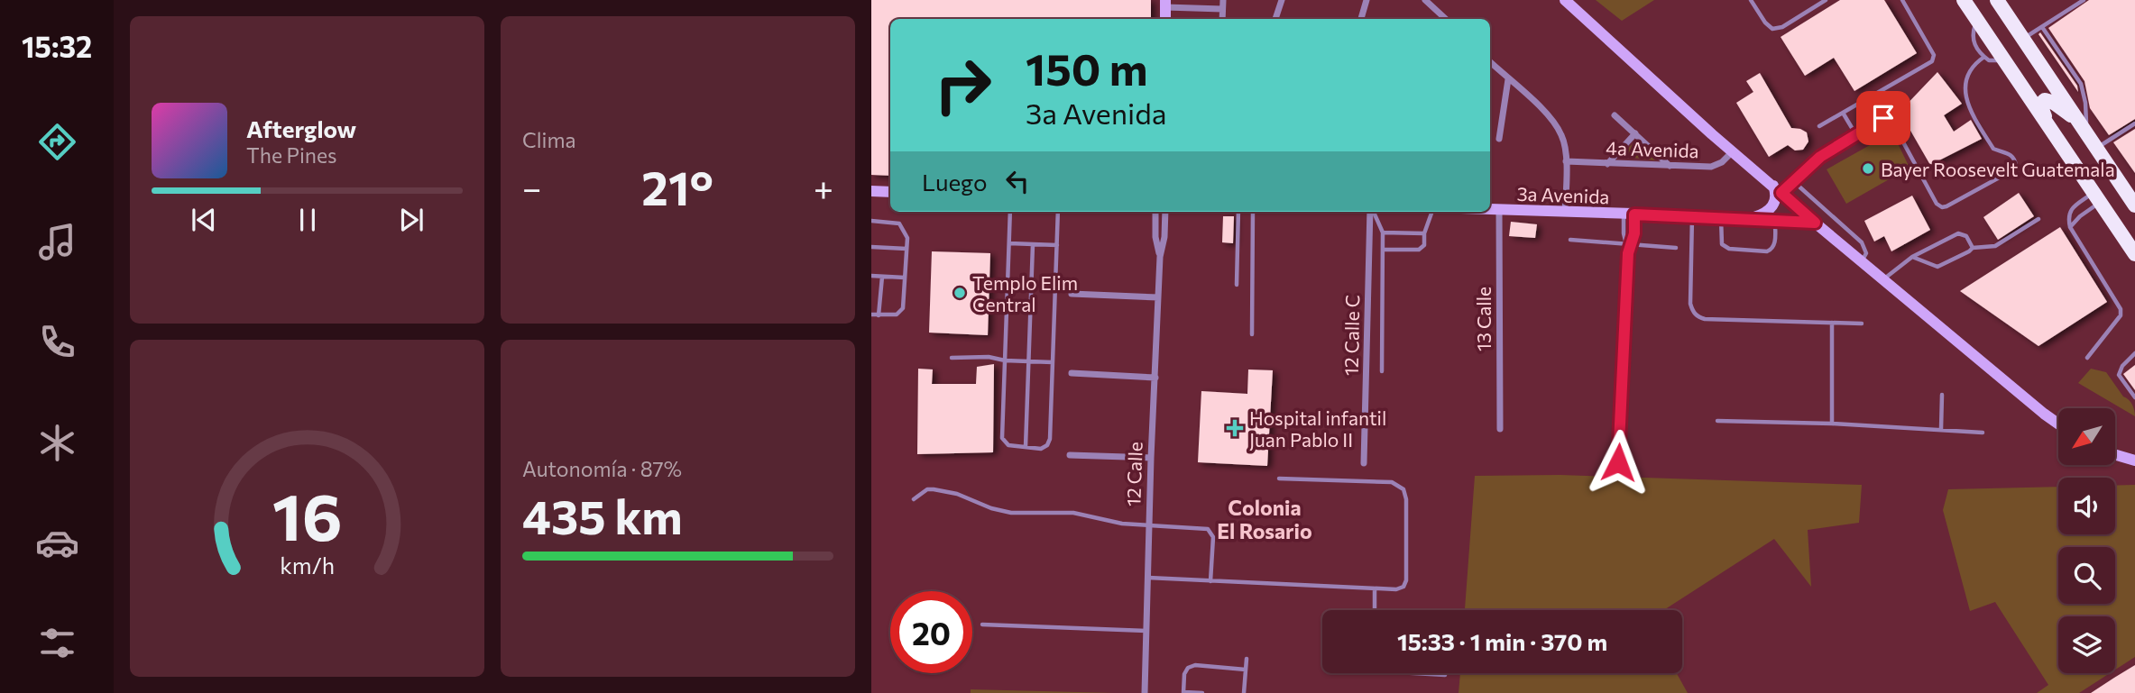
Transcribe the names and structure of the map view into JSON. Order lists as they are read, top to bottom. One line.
{"streets":{"main road":["3a Avenida"],"street":["4a Avenida","13 Calle","12 Calle C","12 Calle"]},"crossings":[["3a Avenida","13 Calle"]],"districts":["Colonia El Rosario"],"places":{"other":["Bayer Roosevelt Guatemala","Templo Elim Central"],"health":["Hospital infantil Juan Pablo II"]},"north":"bottom left","page":{"tabs":"15:32","tile":["Clima",["Autonomía · 87%","435 km"]],"turn":["150 m","3a Avenida"],"song":["Afterglow","The Pines"],"then":"Luego","heat":["−","21°","+"],"limit":"20","trip":"15:33 · 1 min · 370 m","gauge":["16","km/h"]}}
